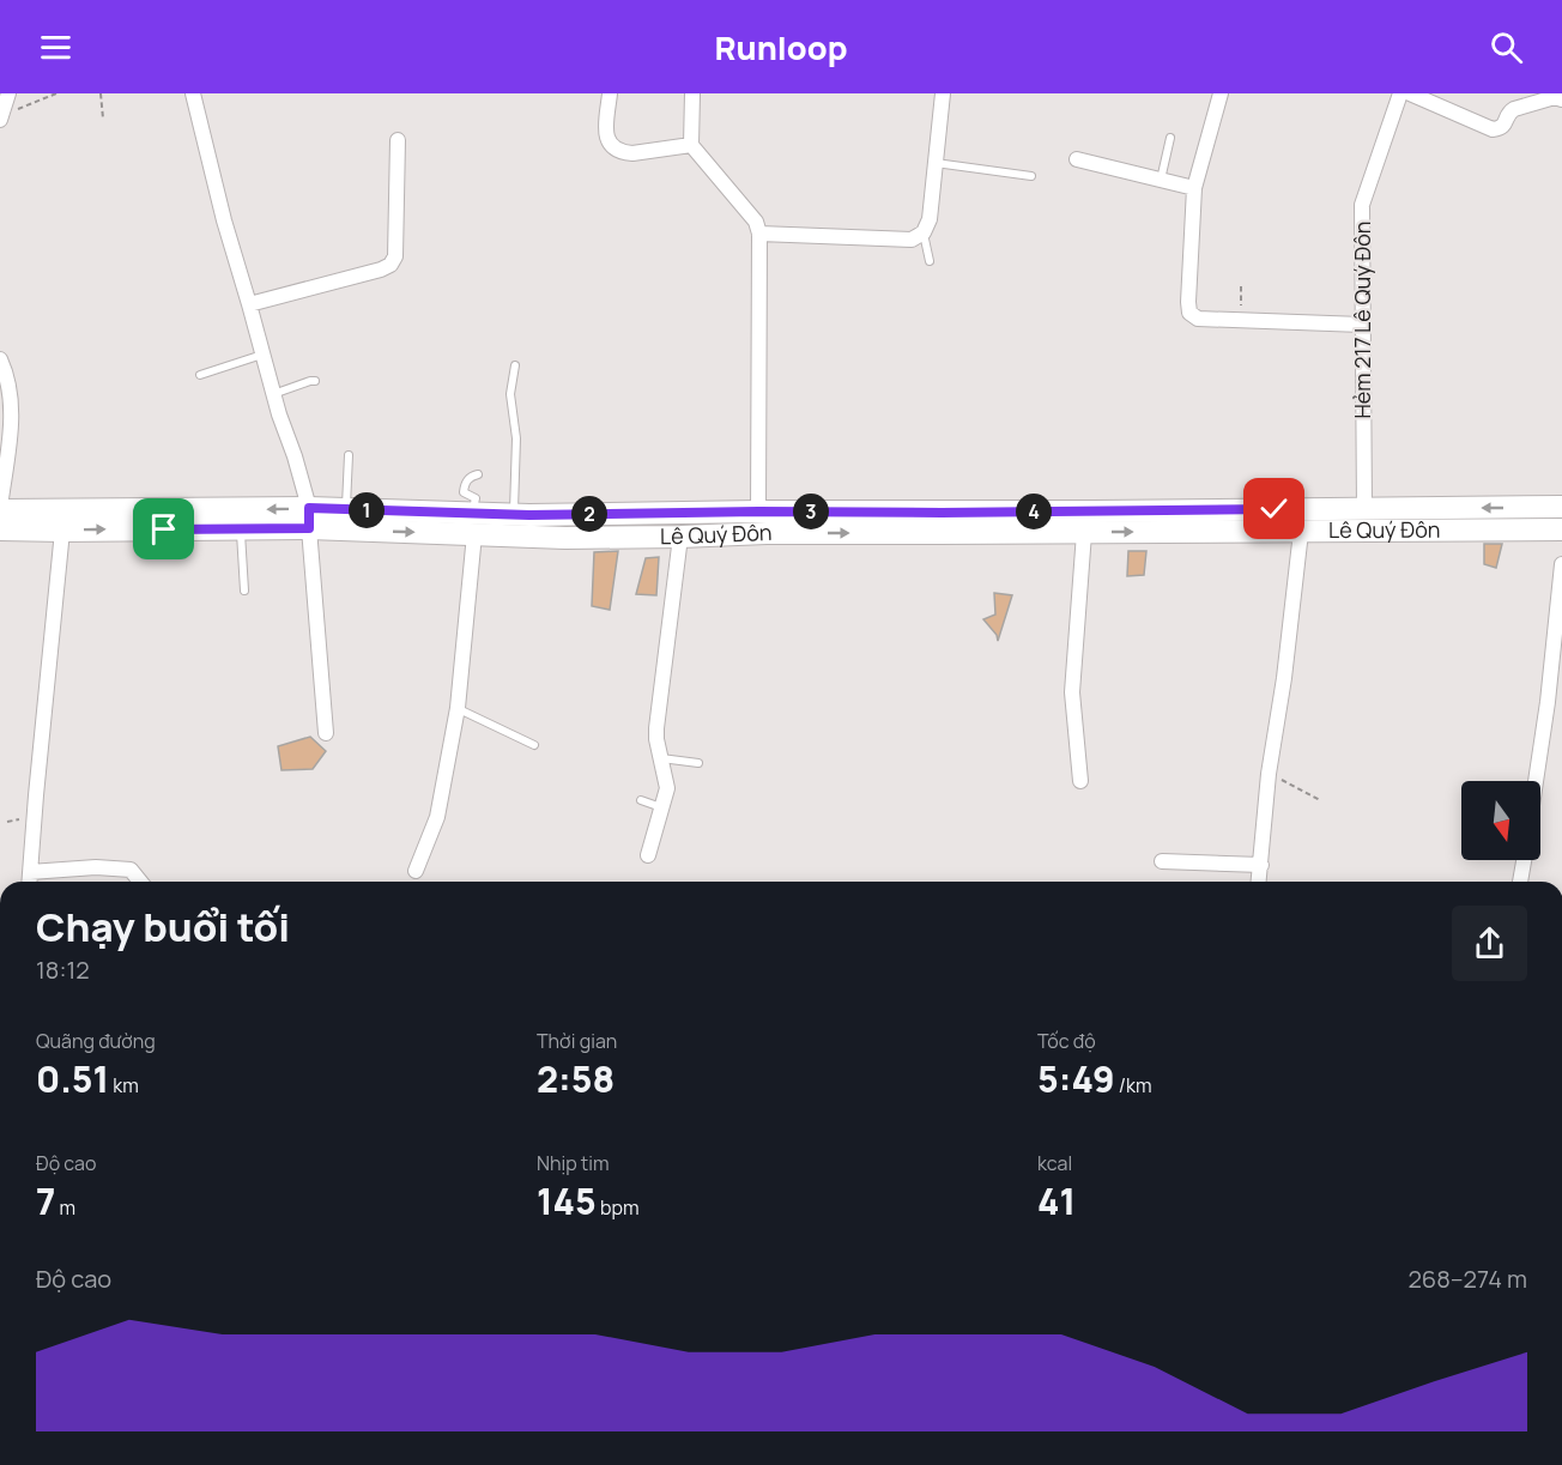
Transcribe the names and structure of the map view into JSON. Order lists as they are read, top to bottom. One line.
{"streets":{"main road":["Lê Quý Đôn"],"street":["Hẻm 217 Lê Quý Đôn"]},"crossings":[["Hẻm 217 Lê Quý Đôn","Lê Quý Đôn"]],"north":"bottom","page":{"header":"Runloop","pins":["1","3","4","2"],"heading":["Chạy buổi tối","18:12"],"stats":[["Quãng đường","0.51 km"],["Thời gian","2:58"],["Tốc độ","5:49 /km"],["Độ cao","7 m"],["Nhịp tim","145 bpm"],["kcal","41"]],"chart":["Độ cao","268–274 m"]}}
